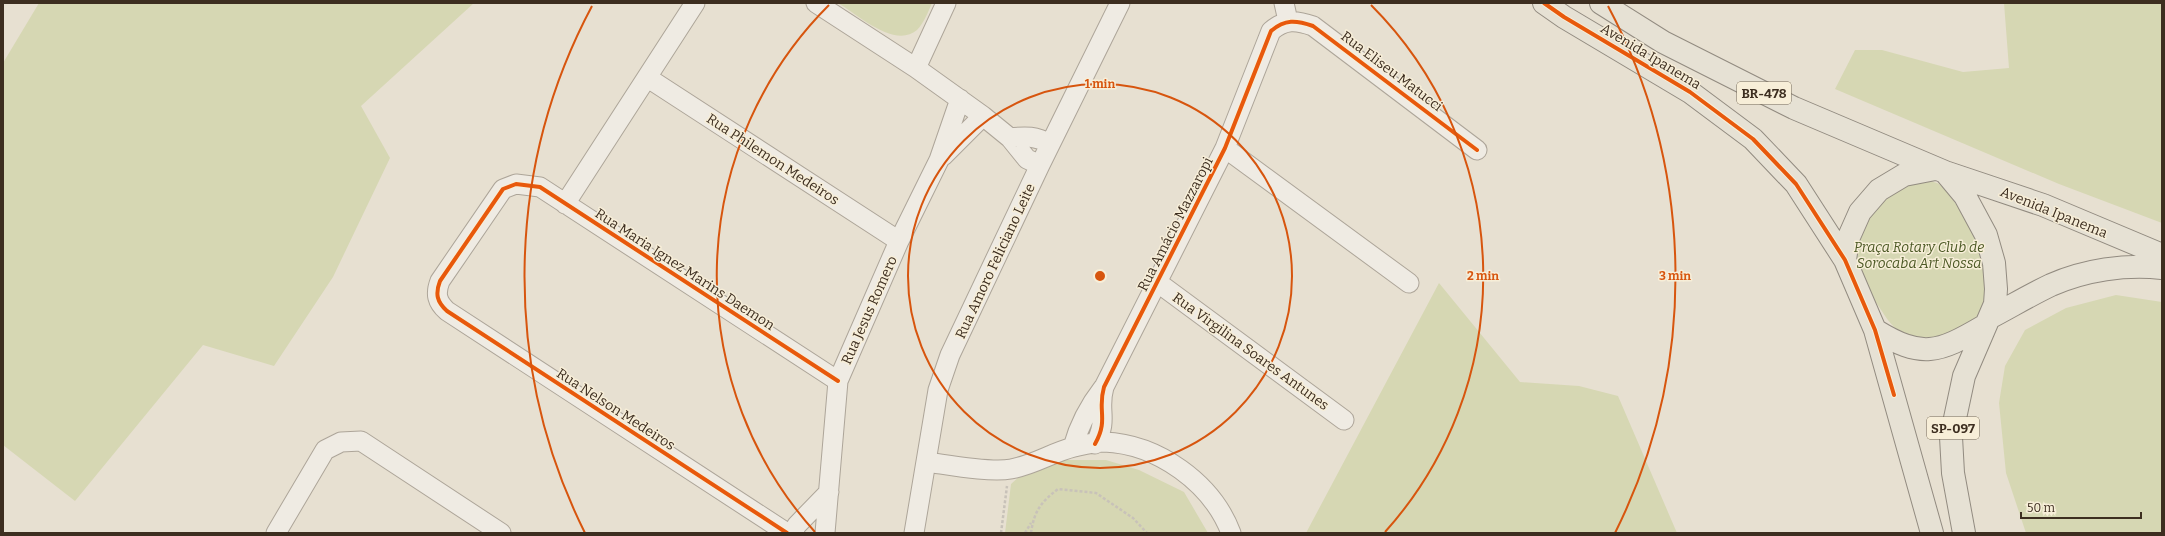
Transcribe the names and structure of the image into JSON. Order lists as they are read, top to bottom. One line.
{"streets":{"main road":["Avenida Ipanema","BR-478","SP-097"],"street":["Rua Eliseu Matucci","Rua Philemon Medeiros","Rua Amácio Mazzaropi","Rua Amoro Feliciano Leite","Rua Maria Ignez Marins Daemon","Rua Jesus Romero","Rua Virgilina Soares Antunes","Rua Nelson Medeiros"]},"crossings":[["Avenida Ipanema","SP-097"],["Rua Eliseu Matucci","Rua Amácio Mazzaropi"],["Rua Philemon Medeiros","Rua Jesus Romero"],["Rua Amácio Mazzaropi","Rua Virgilina Soares Antunes"],["Rua Maria Ignez Marins Daemon","Rua Jesus Romero"],["Rua Maria Ignez Marins Daemon","Rua Nelson Medeiros"]],"parks":["Praça Rotary Club de Sorocaba Art Nossa"],"scale_bar":"50 m","rings":["1 min","2 min","3 min"]}
